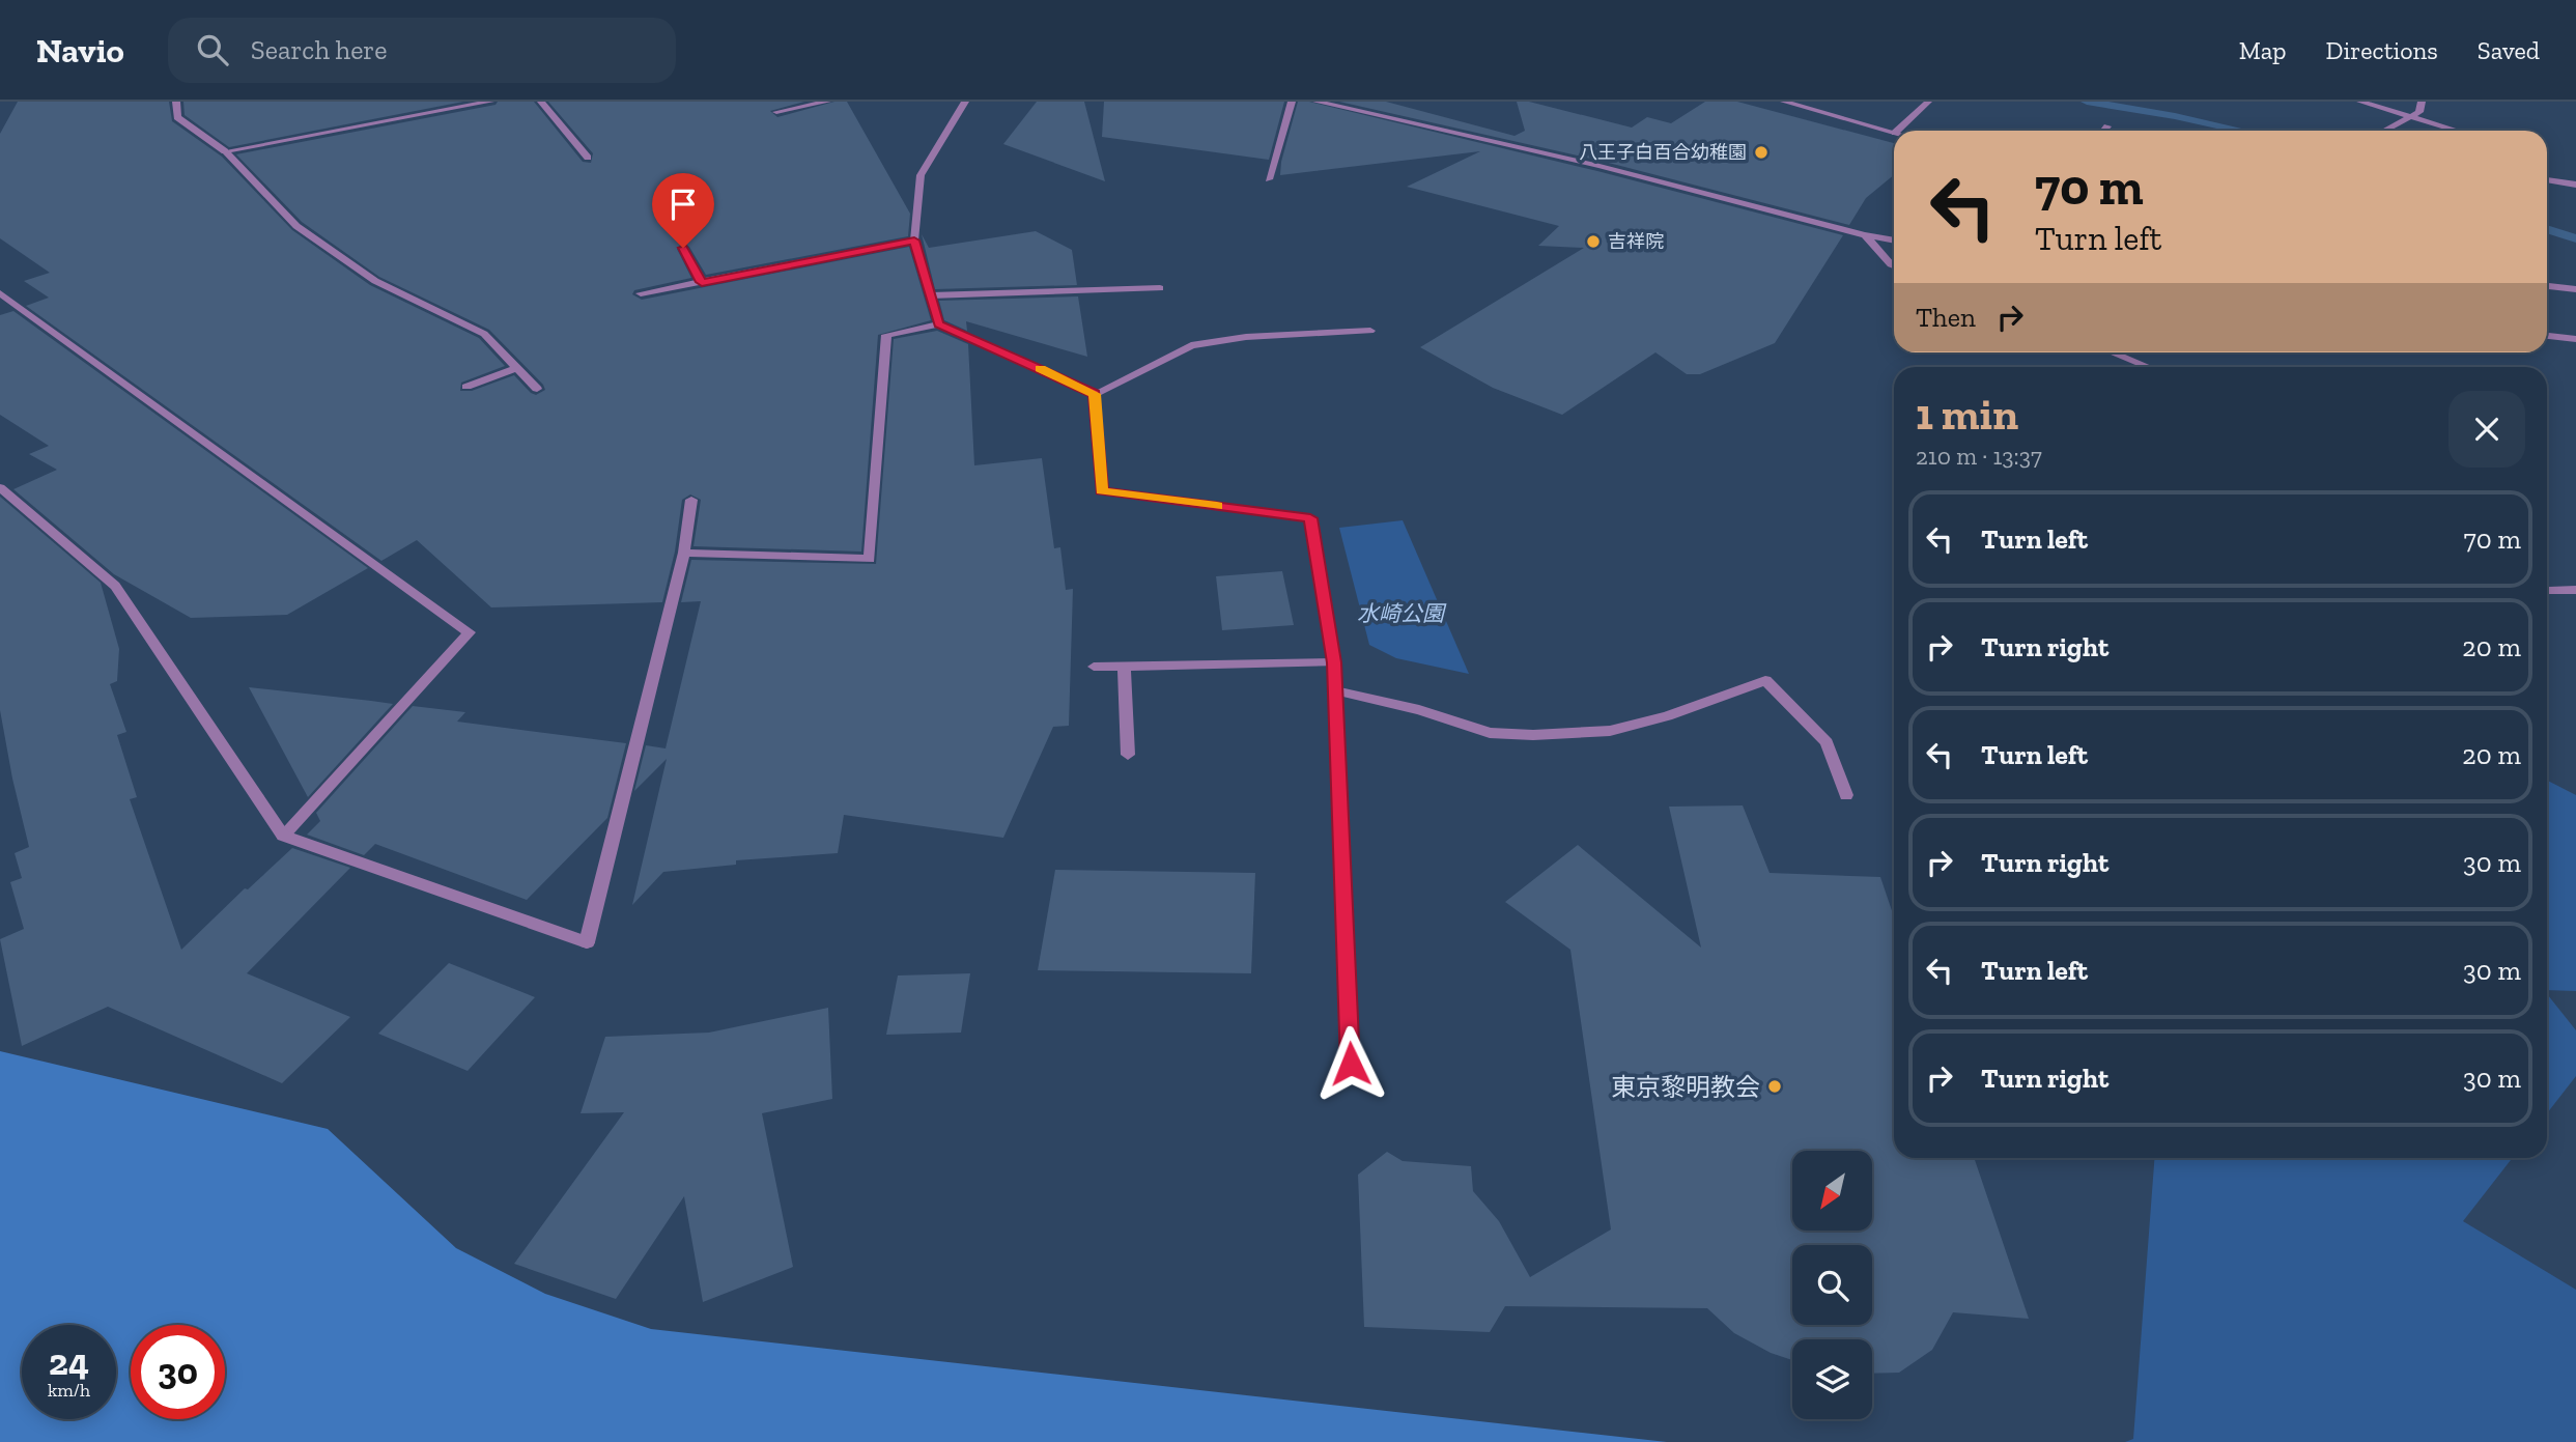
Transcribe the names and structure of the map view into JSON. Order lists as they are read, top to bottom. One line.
{"parks":["水崎公園"],"places":["八王子白百合幼稚園","吉祥院","東京黎明教会"],"north":"bottom left","page":{"header":"Navio","search":"Search here","nav":["Map","Directions","Saved"],"turn":["70 m","Turn left"],"then":"Then","heading":["1 min","210 m · 13:37"],"list":[{"name":"Turn left","value":"70 m"},{"name":"Turn right","value":"20 m"},{"name":"Turn left","value":"20 m"},{"name":"Turn right","value":"30 m"},{"name":"Turn left","value":"30 m"},{"name":"Turn right","value":"30 m"}],"speed":"24 km/h","limit":"30"}}
